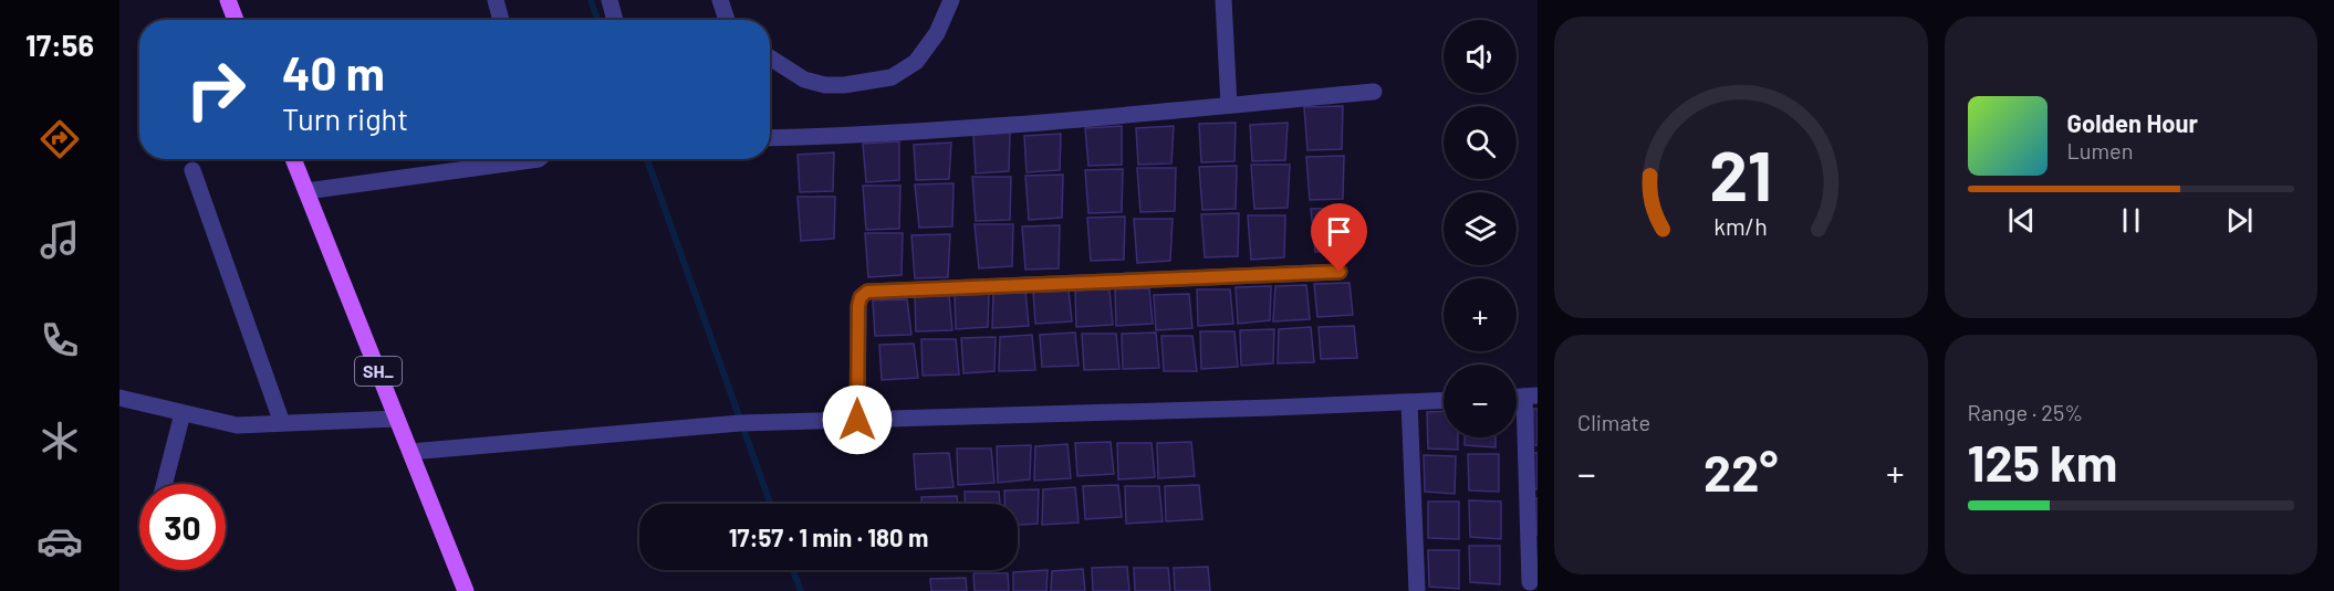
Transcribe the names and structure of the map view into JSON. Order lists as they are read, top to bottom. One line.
{"streets":{"main road":["SH_"]},"page":{"tabs":"17:56","map_buttons":["+","−"],"turn":["40 m","Turn right"],"song":["Golden Hour","Lumen"],"tile":["Climate",["Range · 25%","125 km"]],"heat":["−","22°","+"],"limit":"30","trip":"17:57 · 1 min · 180 m","gauge":["21","km/h"]}}
